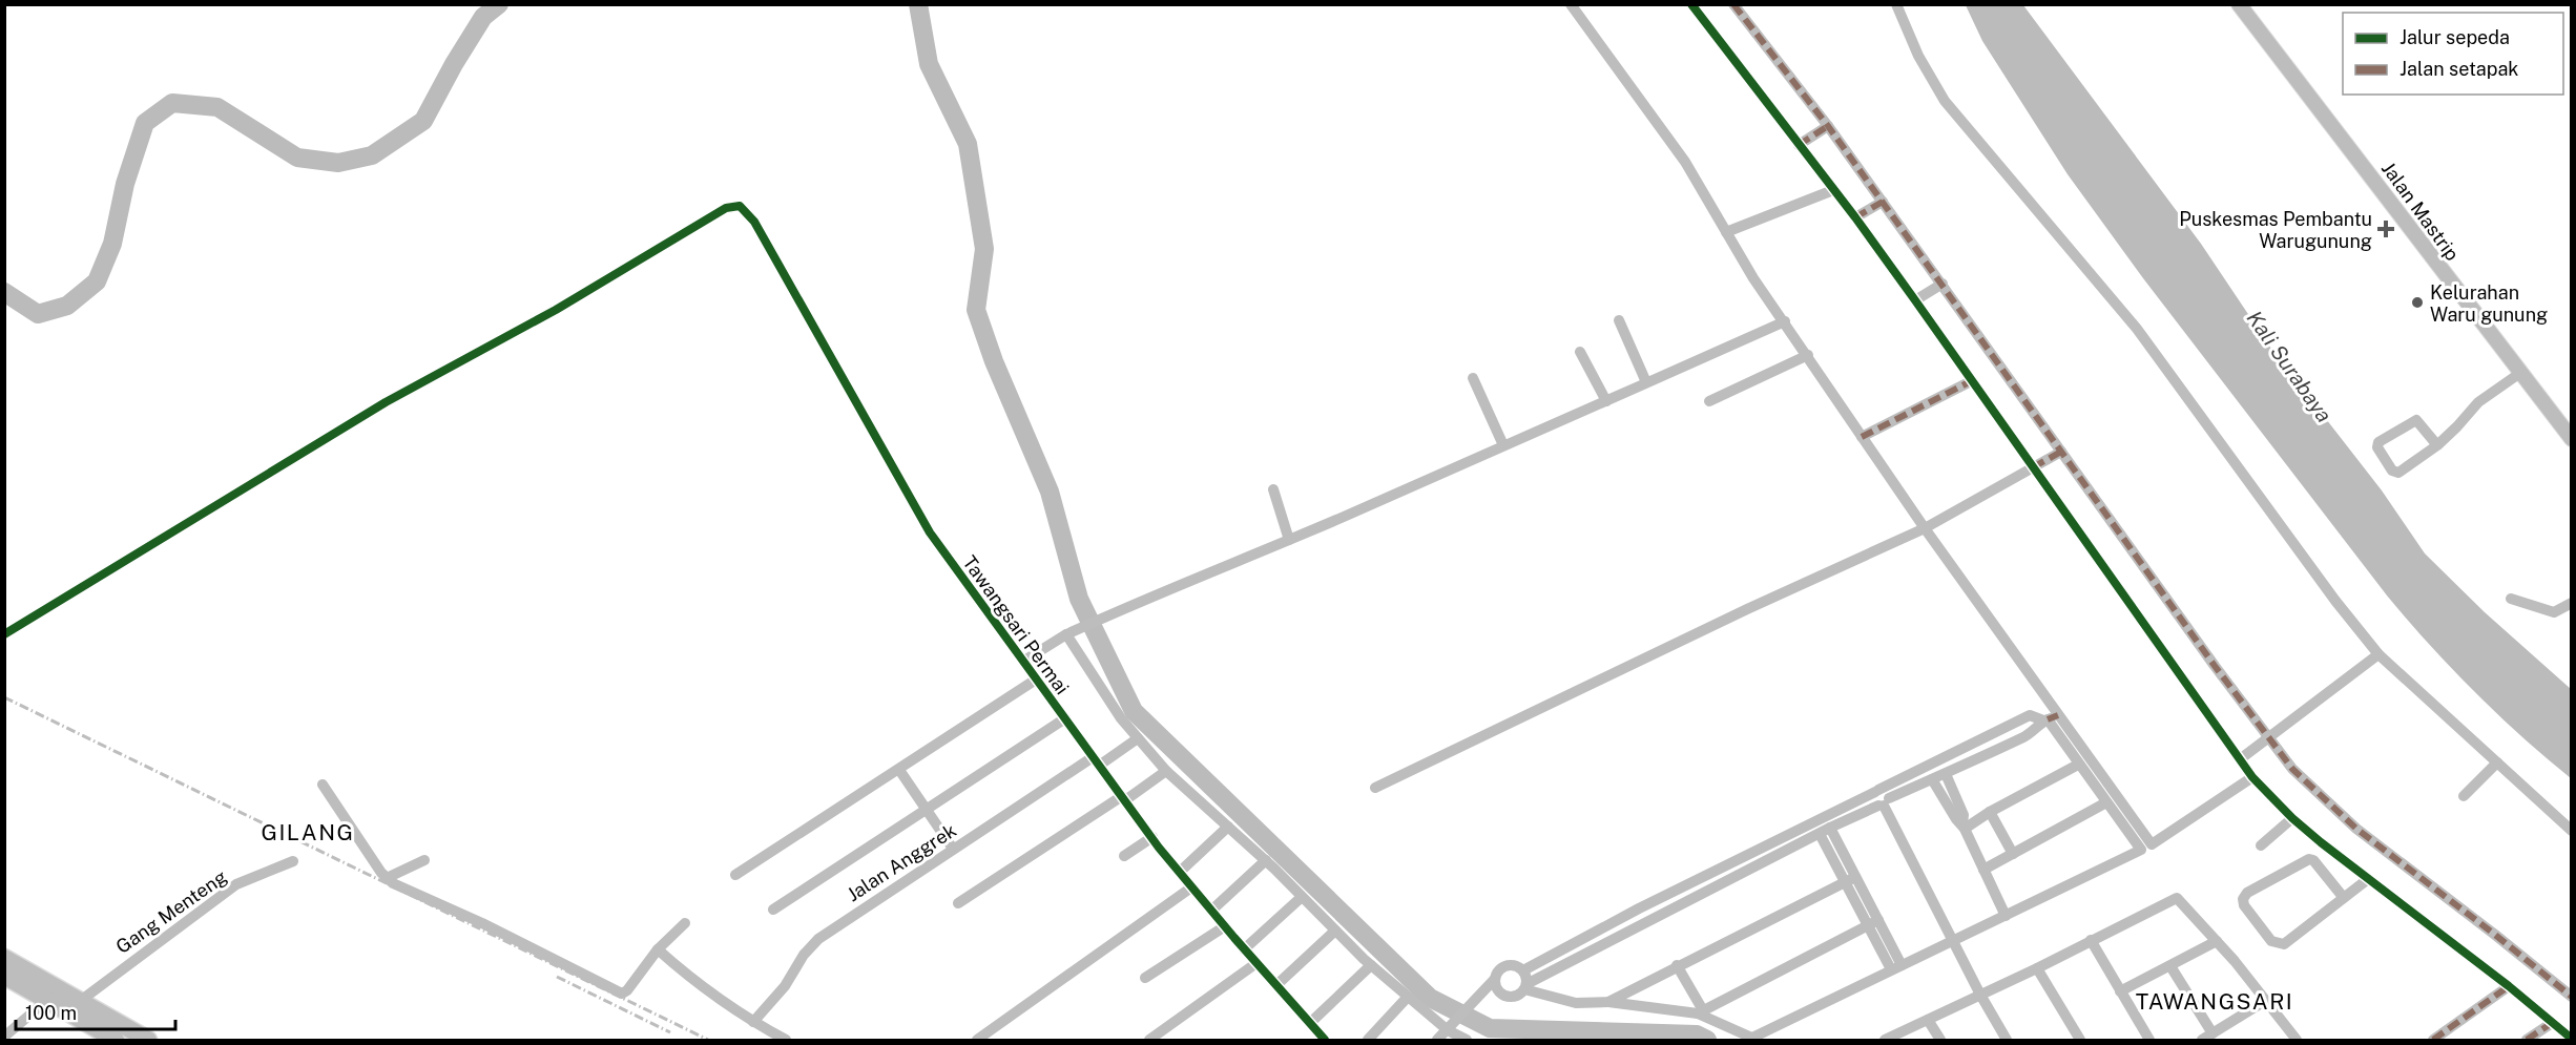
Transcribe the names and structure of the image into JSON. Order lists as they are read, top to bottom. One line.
{"streets":{"main road":["Jalan Mastrip"],"street":["Tawangsari Permai","Jalan Anggrek","Gang Menteng"]},"crossings":[["Tawangsari Permai","Jalan Anggrek"]],"districts":["GILANG","TAWANGSARI"],"water":["Kali Surabaya"],"places":{"health":["Puskesmas Pembantu Warugunung"],"other":["Kelurahan Waru gunung"]},"legend":["Jalur sepeda","Jalan setapak"],"scale_bar":"100 m"}
